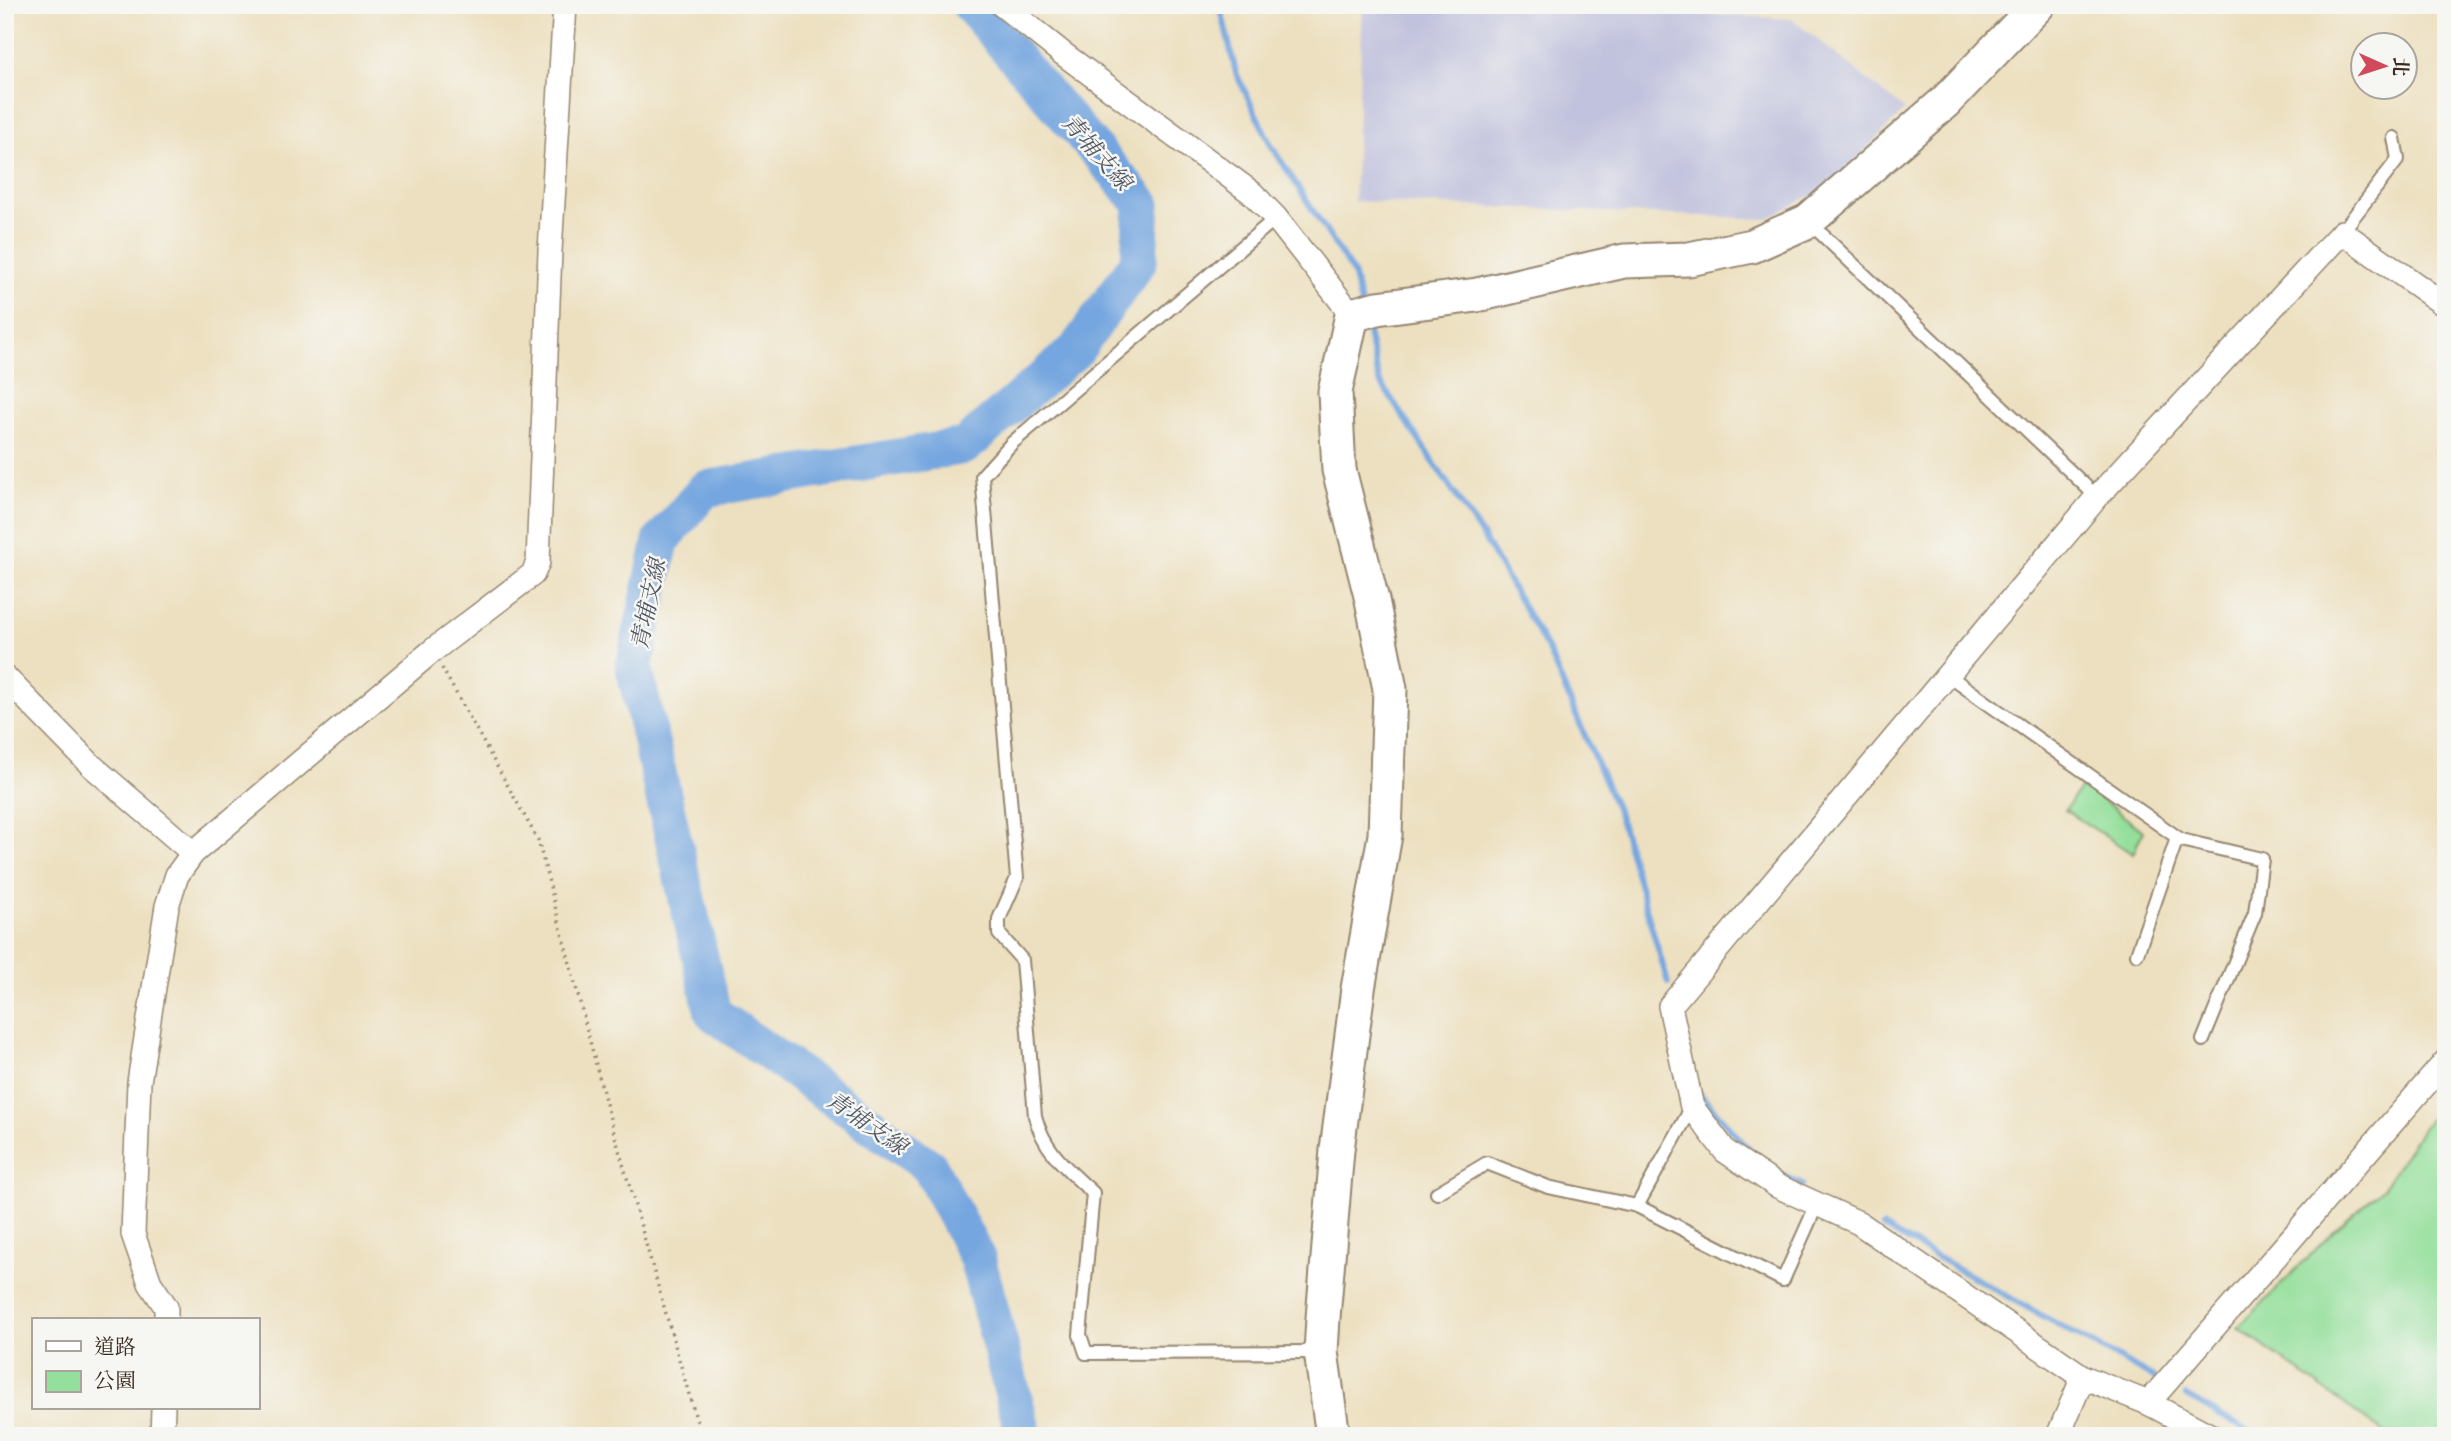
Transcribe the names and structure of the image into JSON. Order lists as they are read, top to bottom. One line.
{"water":["青埔支線"],"legend":["道路","公園"],"north":"right"}
